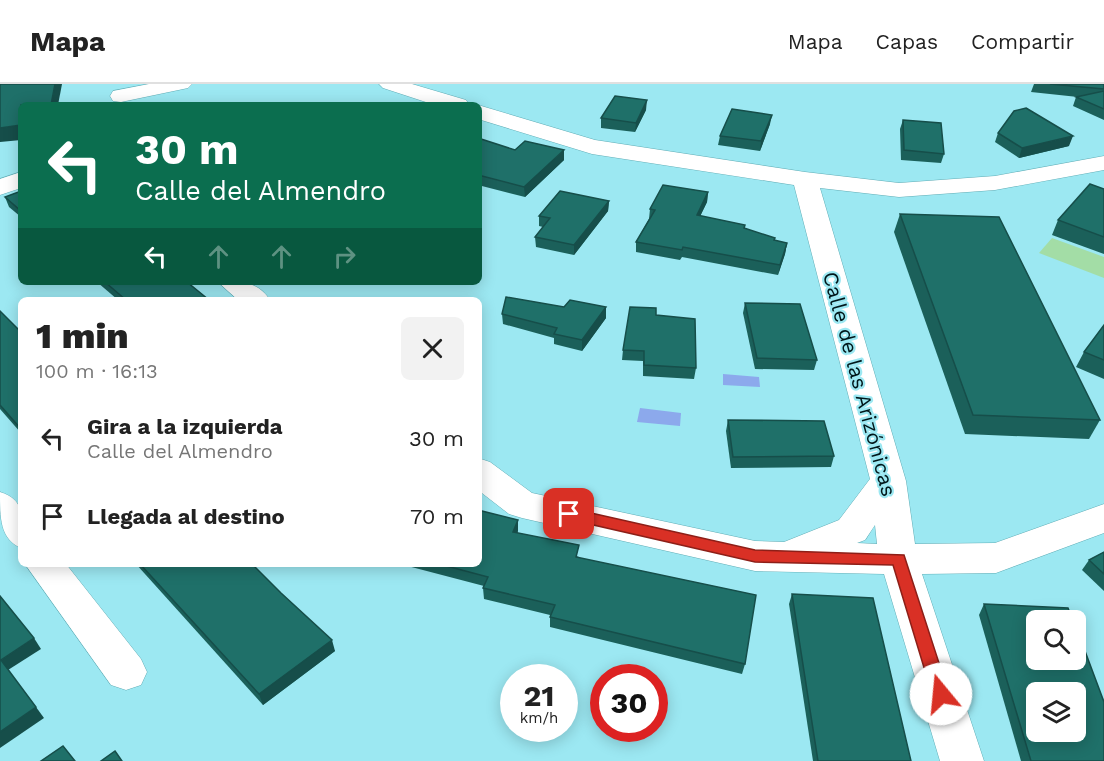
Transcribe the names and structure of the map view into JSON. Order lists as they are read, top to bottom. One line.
{"streets":{"street":["Calle de las Arizónicas"]},"page":{"header":"Mapa","nav":["Mapa","Capas","Compartir"],"turn":["30 m","Calle del Almendro"],"heading":["1 min","100 m · 16:13"],"list":[{"name":"Gira a la izquierda","note":"Calle del Almendro","value":"30 m"},{"name":"Llegada al destino","value":"70 m"}],"speed":"21 km/h","limit":"30"}}
